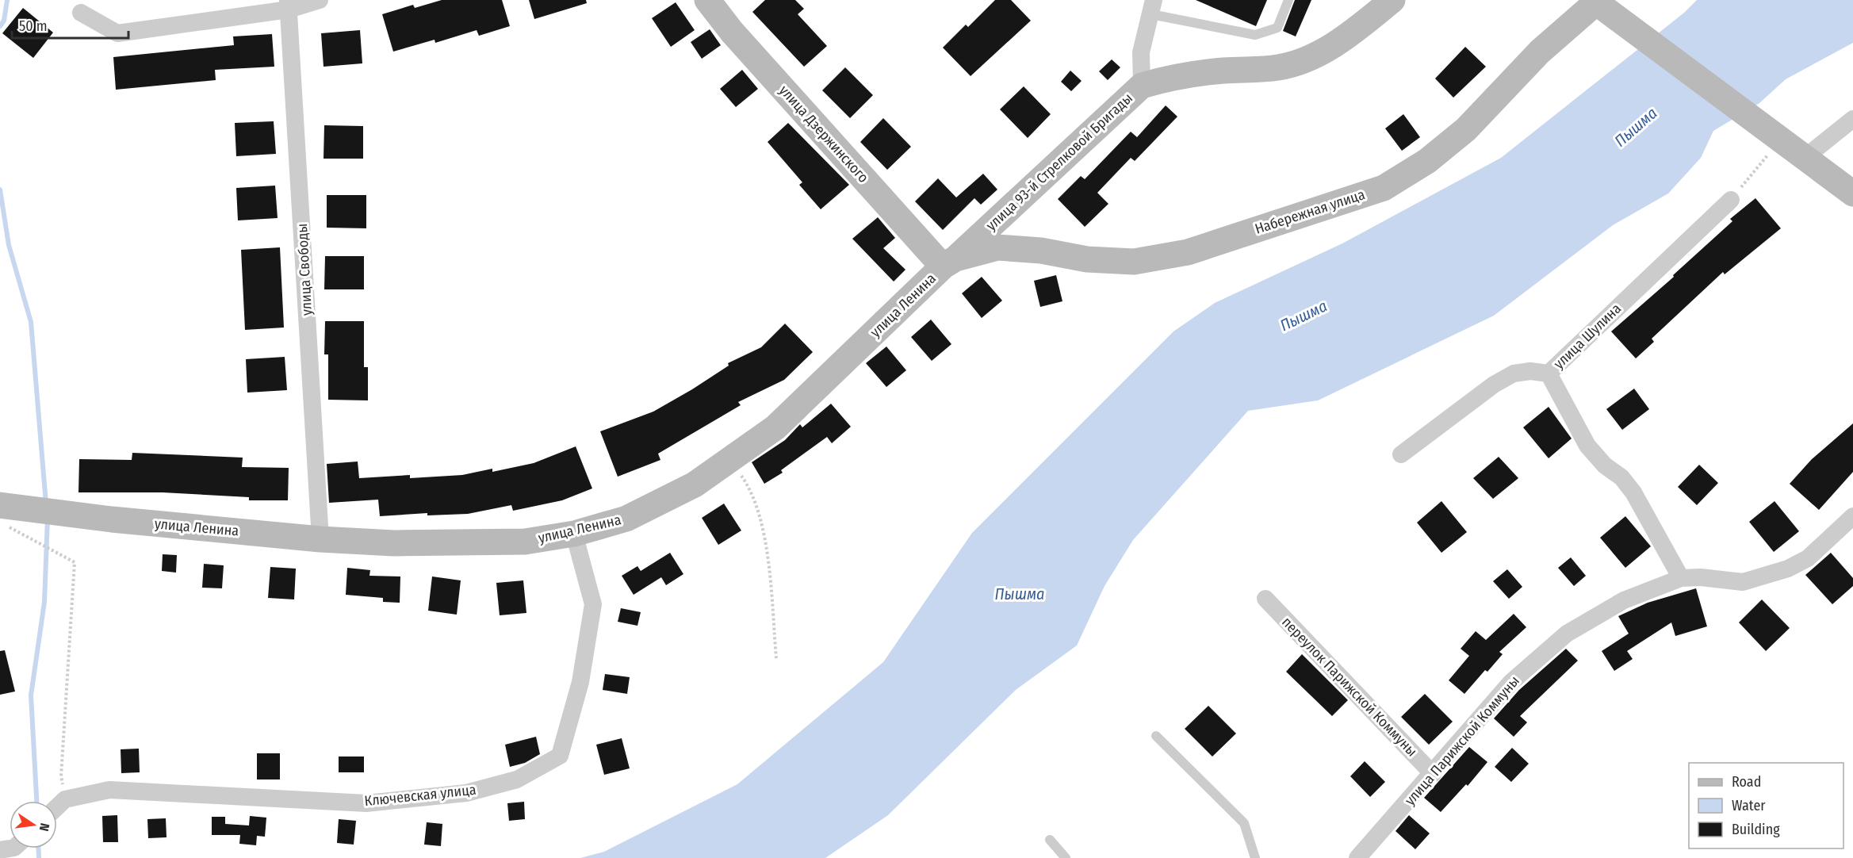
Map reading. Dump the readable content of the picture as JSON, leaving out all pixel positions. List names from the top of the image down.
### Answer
{
  "streets": {
    "main road": [
      "улица Дзержинского",
      "улица 93-й Стрелковой Бригады",
      "Набережная улица",
      "улица Ленина"
    ],
    "street": [
      "улица Свободы",
      "улица Шулина",
      "переулок Парижской Коммуны",
      "улица Парижской Коммуны",
      "Ключевская улица"
    ]
  },
  "crossings": [
    ["улица Дзержинского", "улица 93-й Стрелковой Бригады"],
    ["улица Дзержинского", "Набережная улица"],
    ["улица Дзержинского", "улица Ленина"],
    ["улица 93-й Стрелковой Бригады", "Набережная улица"],
    ["улица 93-й Стрелковой Бригады", "улица Ленина"],
    ["Набережная улица", "улица Ленина"],
    ["улица Свободы", "улица Ленина"],
    ["улица Ленина", "Ключевская улица"],
    ["переулок Парижской Коммуны", "улица Парижской Коммуны"]
  ],
  "water": ["Пышма"],
  "legend": ["Road", "Water", "Building"],
  "scale_bar": "50 m",
  "north": "right"
}
